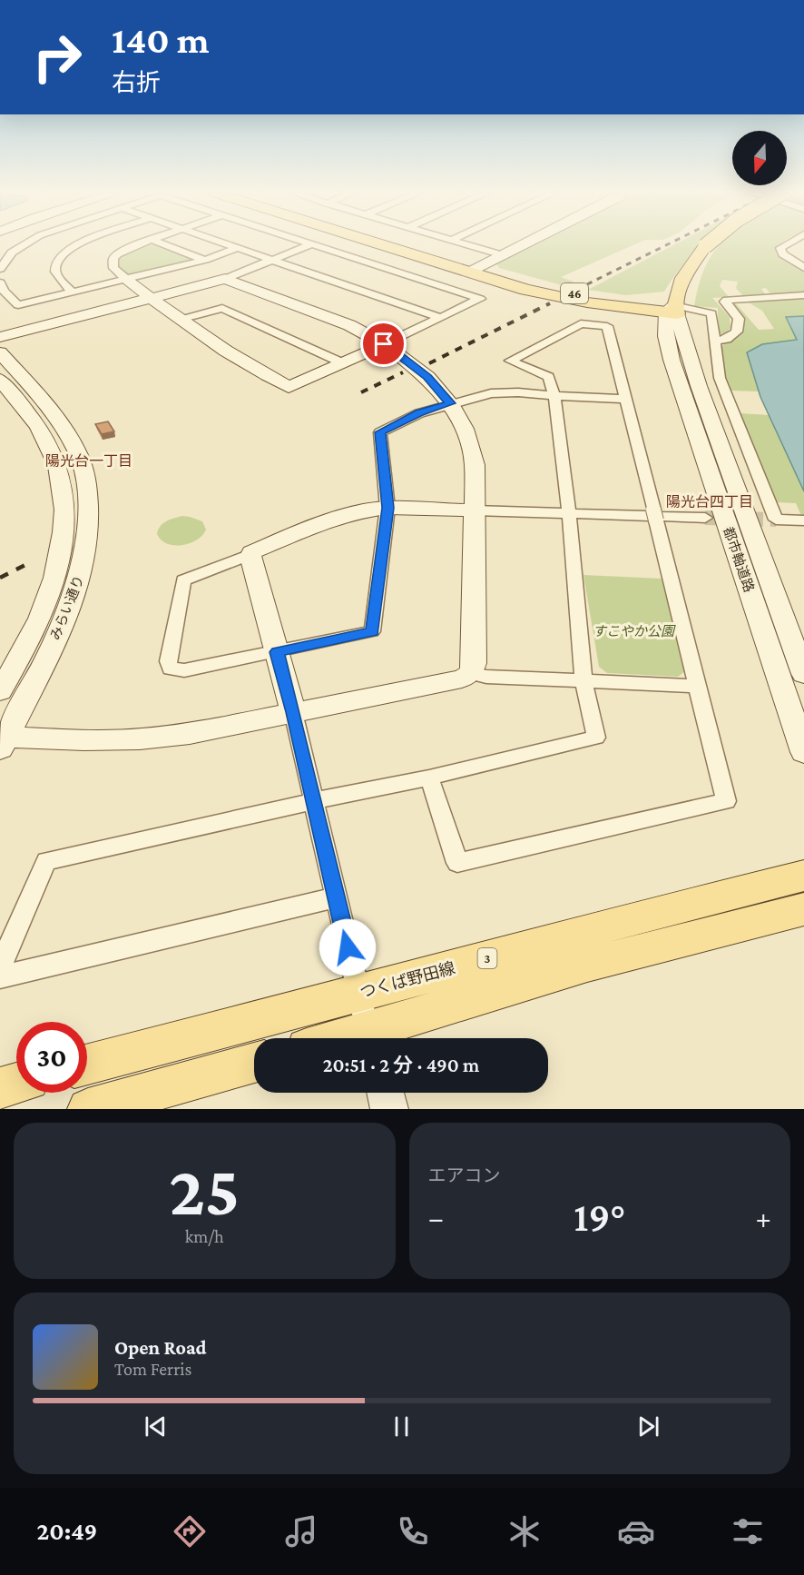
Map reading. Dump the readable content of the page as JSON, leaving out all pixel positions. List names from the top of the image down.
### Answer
{
  "streets": {
    "main road": [
      "46",
      "都市軸道路",
      "3",
      "つくば野田線"
    ],
    "street": ["みらい通り"]
  },
  "crossings": [
    ["46", "都市軸道路"]
  ],
  "districts": ["陽光台一丁目", "陽光台四丁目"],
  "parks": ["すこやか公園"],
  "north": "bottom",
  "page": {
    "turn": ["140 m", "右折"],
    "limit": "30",
    "trip": "20:51 · 2 分 · 490 m",
    "tile": [
      ["25", "km/h"],
      "エアコン"
    ],
    "heat": ["−", "19°", "+"],
    "song": ["Open Road", "Tom Ferris"],
    "tabs": "20:49"
  }
}
